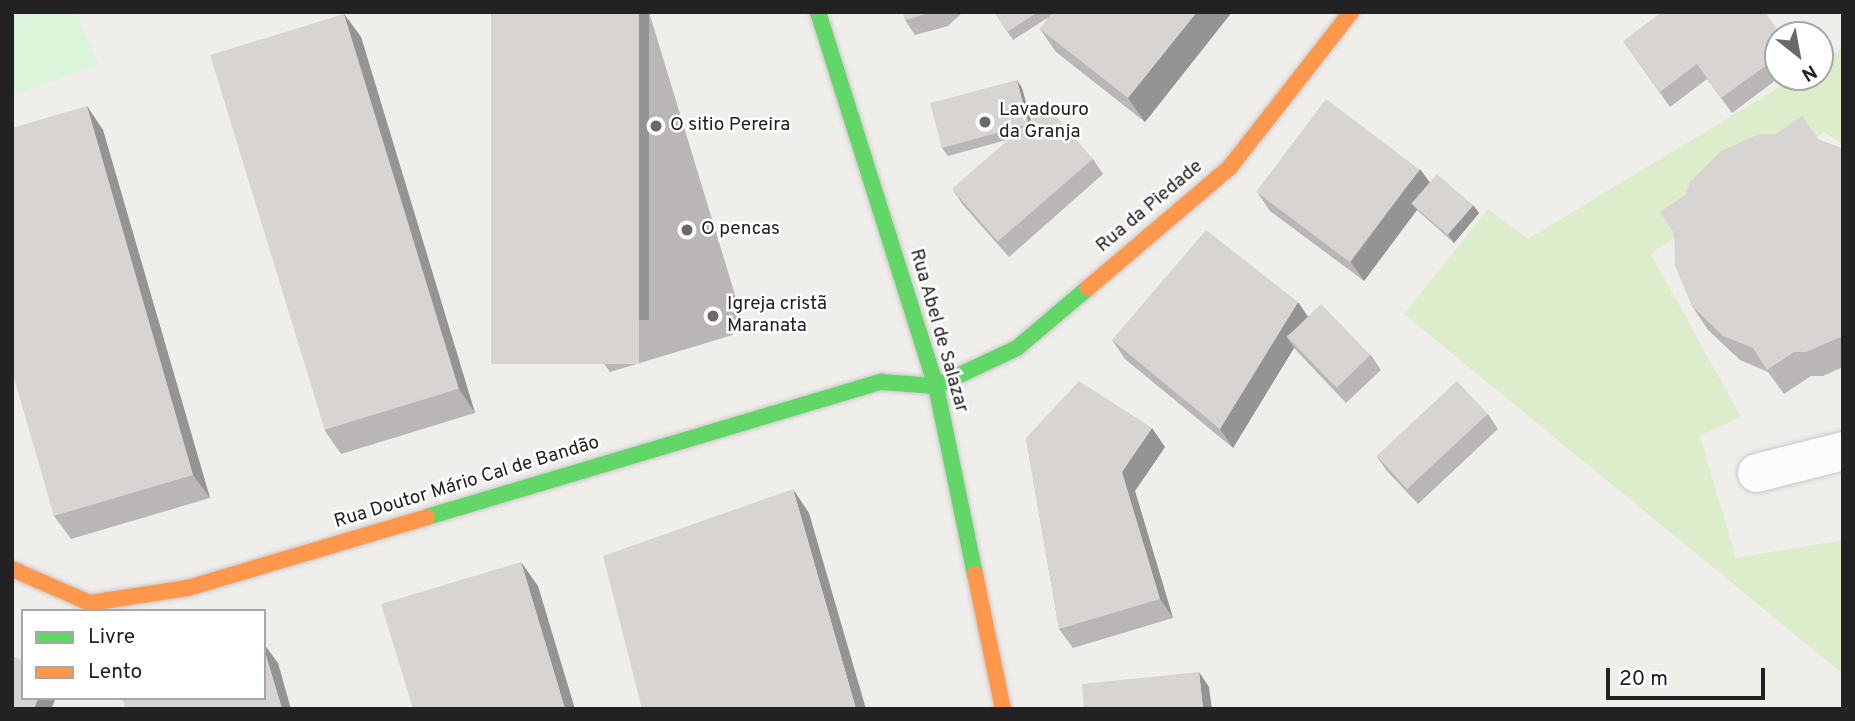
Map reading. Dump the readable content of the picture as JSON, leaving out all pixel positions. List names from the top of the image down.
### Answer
{
  "streets": {
    "street": ["Rua da Piedade", "Rua Abel de Salazar", "Rua Doutor Mário Cal de Bandão"]
  },
  "crossings": [
    ["Rua da Piedade", "Rua Abel de Salazar"],
    ["Rua da Piedade", "Rua Doutor Mário Cal de Bandão"],
    ["Rua Abel de Salazar", "Rua Doutor Mário Cal de Bandão"]
  ],
  "places": [
    "Lavadouro da Granja",
    "O sitio Pereira",
    "O pencas",
    "Igreja cristã Maranata"
  ],
  "legend": ["Livre", "Lento"],
  "scale_bar": "20 m",
  "north": "bottom right"
}
